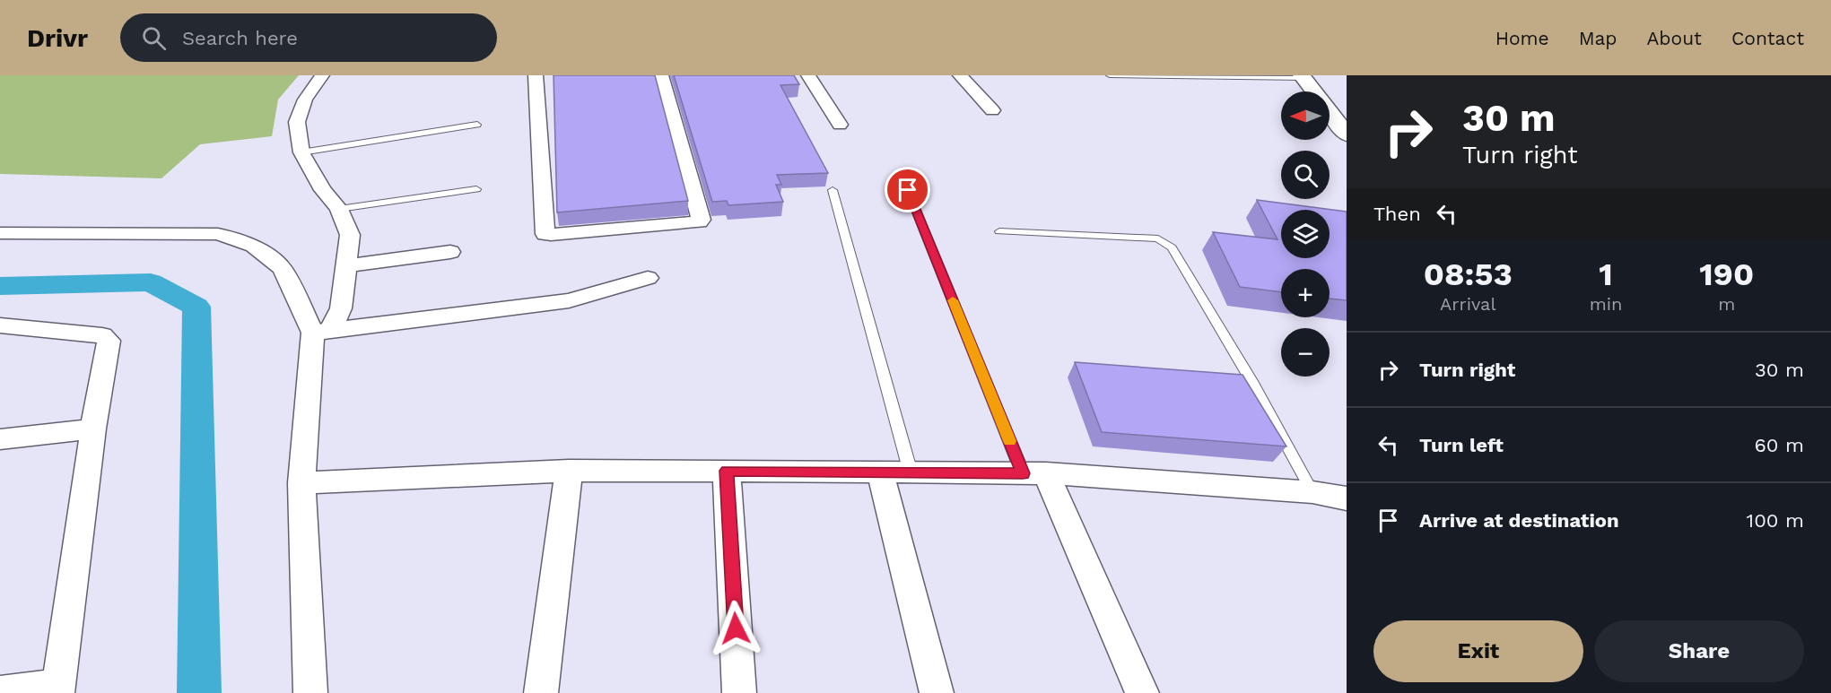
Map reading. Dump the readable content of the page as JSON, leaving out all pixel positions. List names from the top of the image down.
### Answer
{
  "north": "left",
  "page": {
    "header": "Drivr",
    "search": "Search here",
    "nav": [
      "Home",
      "Map",
      "About",
      "Contact"
    ],
    "turn": ["30 m", "Turn right"],
    "map_buttons": ["+", "−"],
    "then": "Then",
    "eta": [
      "08:53",
      "Arrival",
      "1",
      "min",
      "190",
      "m"
    ],
    "list": [
      {
        "name": "Turn right",
        "value": "30 m"
      },
      {
        "name": "Turn left",
        "value": "60 m"
      },
      {
        "name": "Arrive at destination",
        "value": "100 m"
      }
    ],
    "buttons": ["Exit", "Share"]
  }
}
